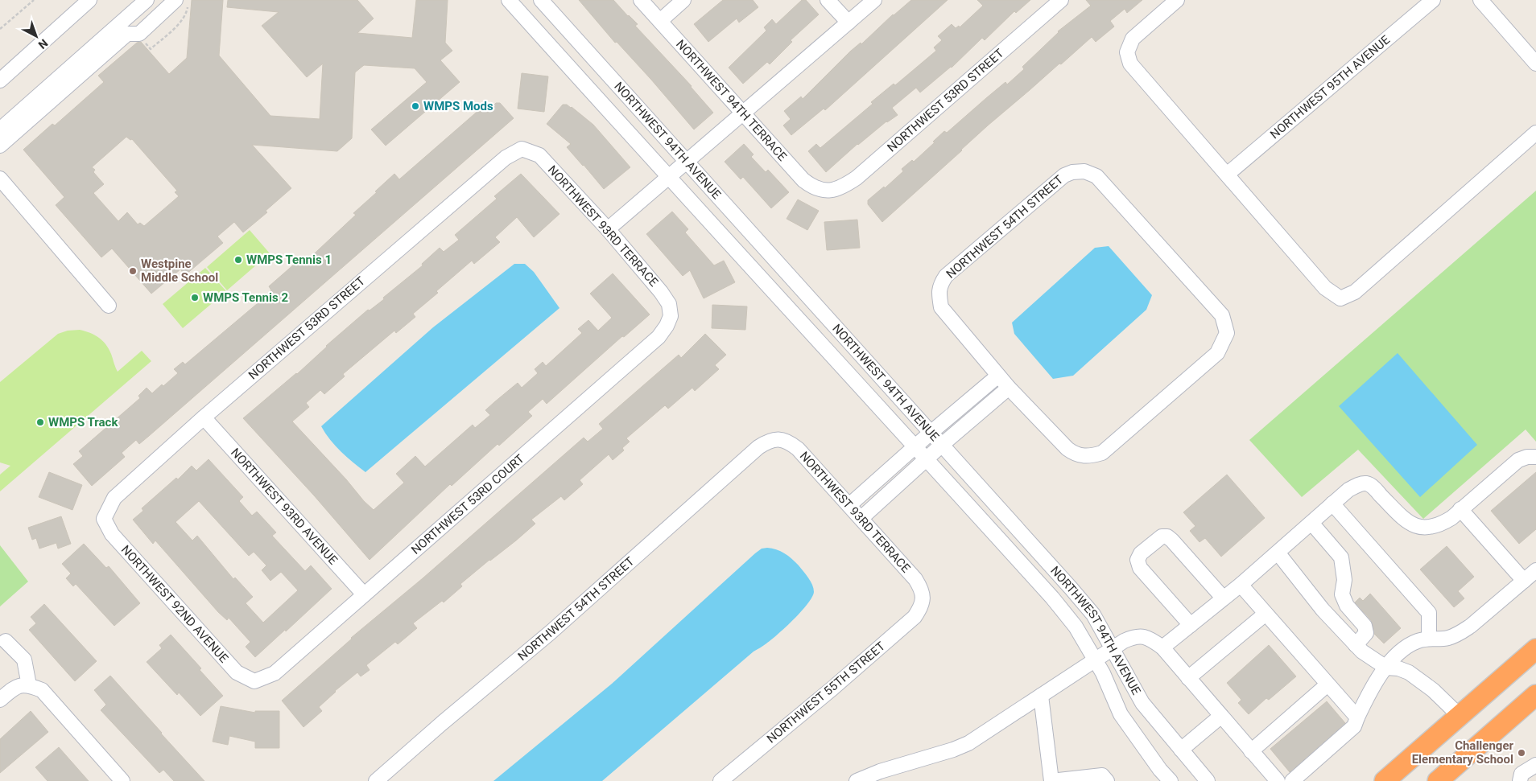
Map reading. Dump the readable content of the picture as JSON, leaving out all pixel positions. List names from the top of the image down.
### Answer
{
  "streets": {
    "street": [
      "NORTHWEST 95TH AVENUE",
      "NORTHWEST 94TH TERRACE",
      "NORTHWEST 53RD STREET",
      "NORTHWEST 94TH AVENUE",
      "NORTHWEST 93RD TERRACE",
      "NORTHWEST 54TH STREET",
      "NORTHWEST 53RD COURT",
      "NORTHWEST 93RD AVENUE",
      "NORTHWEST 92ND AVENUE",
      "NORTHWEST 55TH STREET"
    ]
  },
  "crossings": [
    ["NORTHWEST 94TH TERRACE", "NORTHWEST 53RD STREET"],
    ["NORTHWEST 53RD STREET", "NORTHWEST 93RD TERRACE"],
    ["NORTHWEST 53RD STREET", "NORTHWEST 93RD AVENUE"],
    ["NORTHWEST 53RD STREET", "NORTHWEST 92ND AVENUE"],
    ["NORTHWEST 93RD TERRACE", "NORTHWEST 54TH STREET"],
    ["NORTHWEST 93RD TERRACE", "NORTHWEST 53RD COURT"],
    ["NORTHWEST 93RD TERRACE", "NORTHWEST 55TH STREET"],
    ["NORTHWEST 53RD COURT", "NORTHWEST 93RD AVENUE"],
    ["NORTHWEST 53RD COURT", "NORTHWEST 92ND AVENUE"]
  ],
  "places": [
    "WMPS Mods",
    "WMPS Tennis 1",
    "Westpine Middle School",
    "WMPS Tennis 2",
    "WMPS Track",
    "Challenger Elementary School"
  ],
  "north": "bottom right"
}
